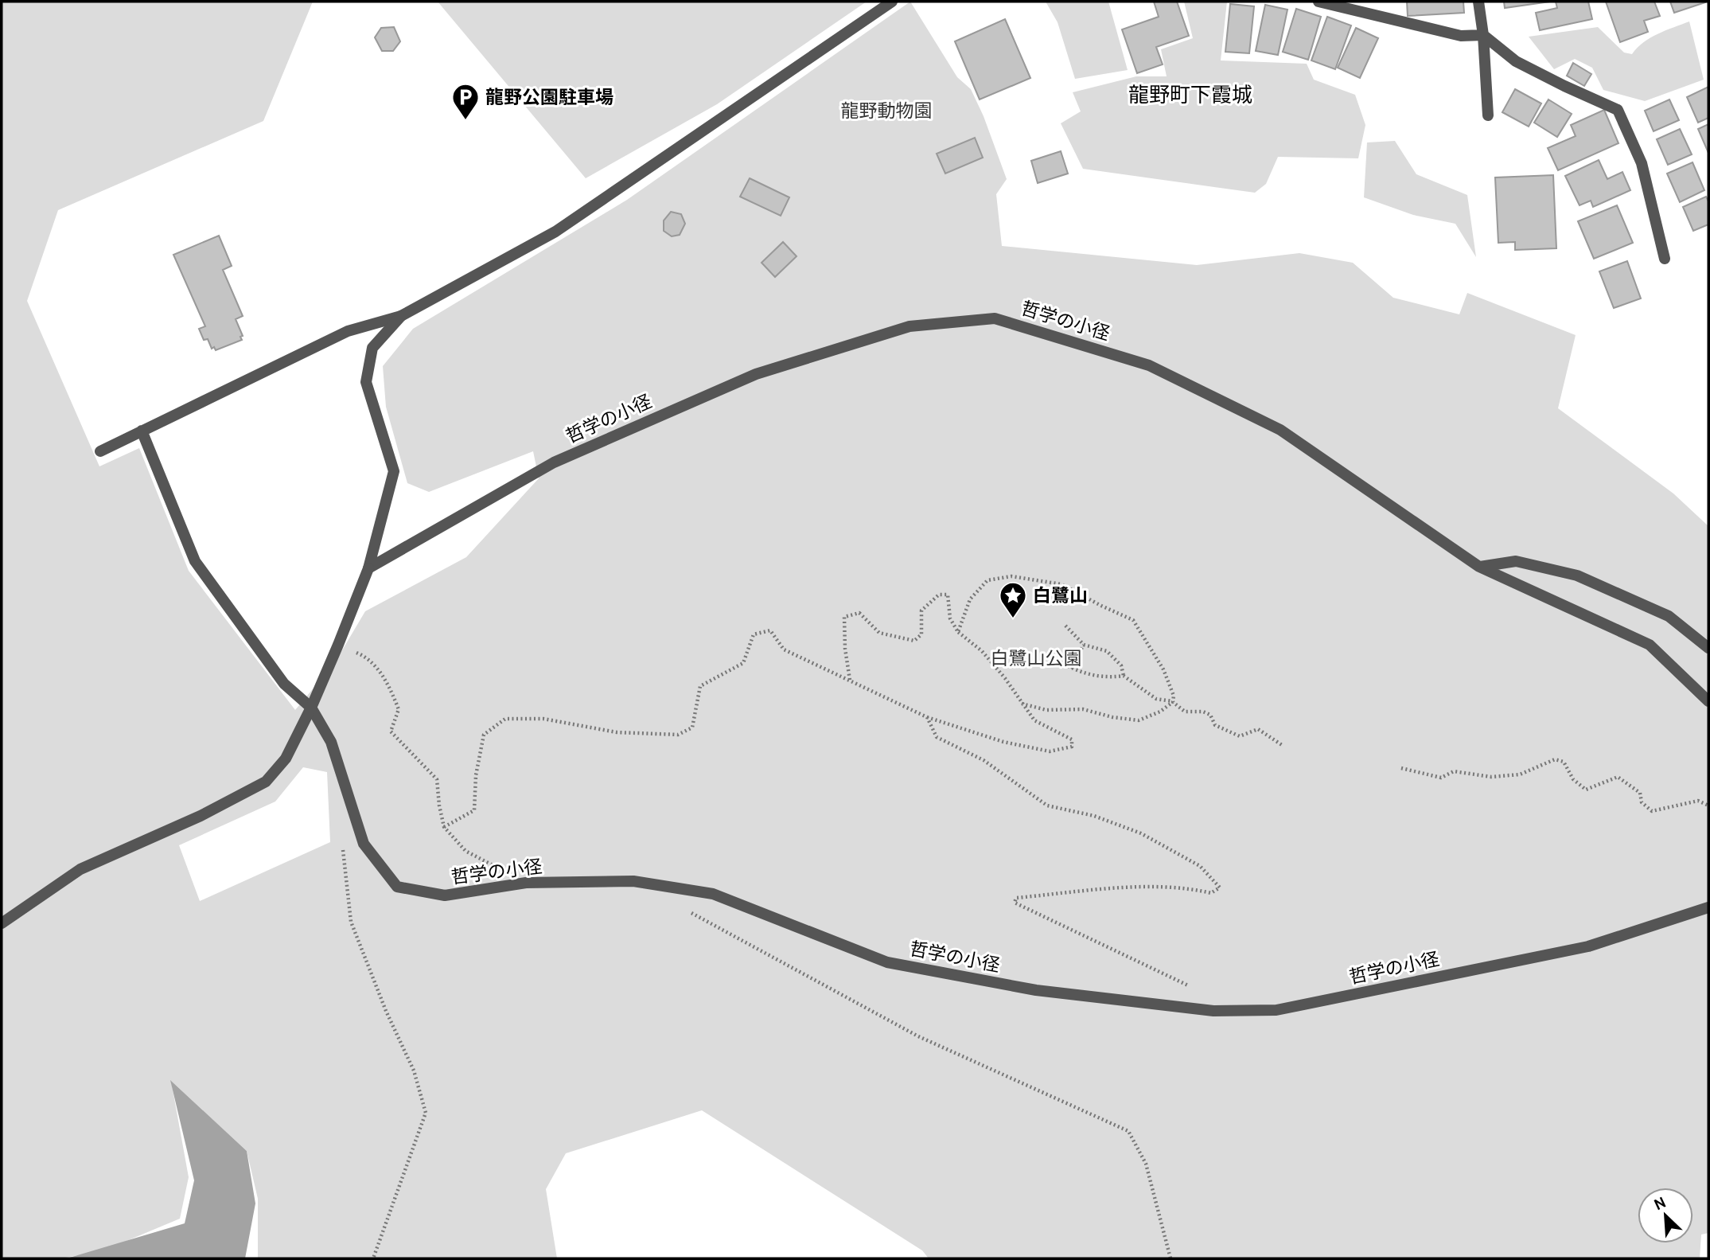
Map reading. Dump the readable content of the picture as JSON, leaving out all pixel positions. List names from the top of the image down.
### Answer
{
  "streets": {
    "street": ["哲学の小径"]
  },
  "districts": ["龍野町下霞城"],
  "parks": ["龍野動物園", "白鷺山公園"],
  "places": {
    "parking": ["龍野公園駐車場"],
    "place": ["白鷺山"]
  },
  "north": "top left"
}
